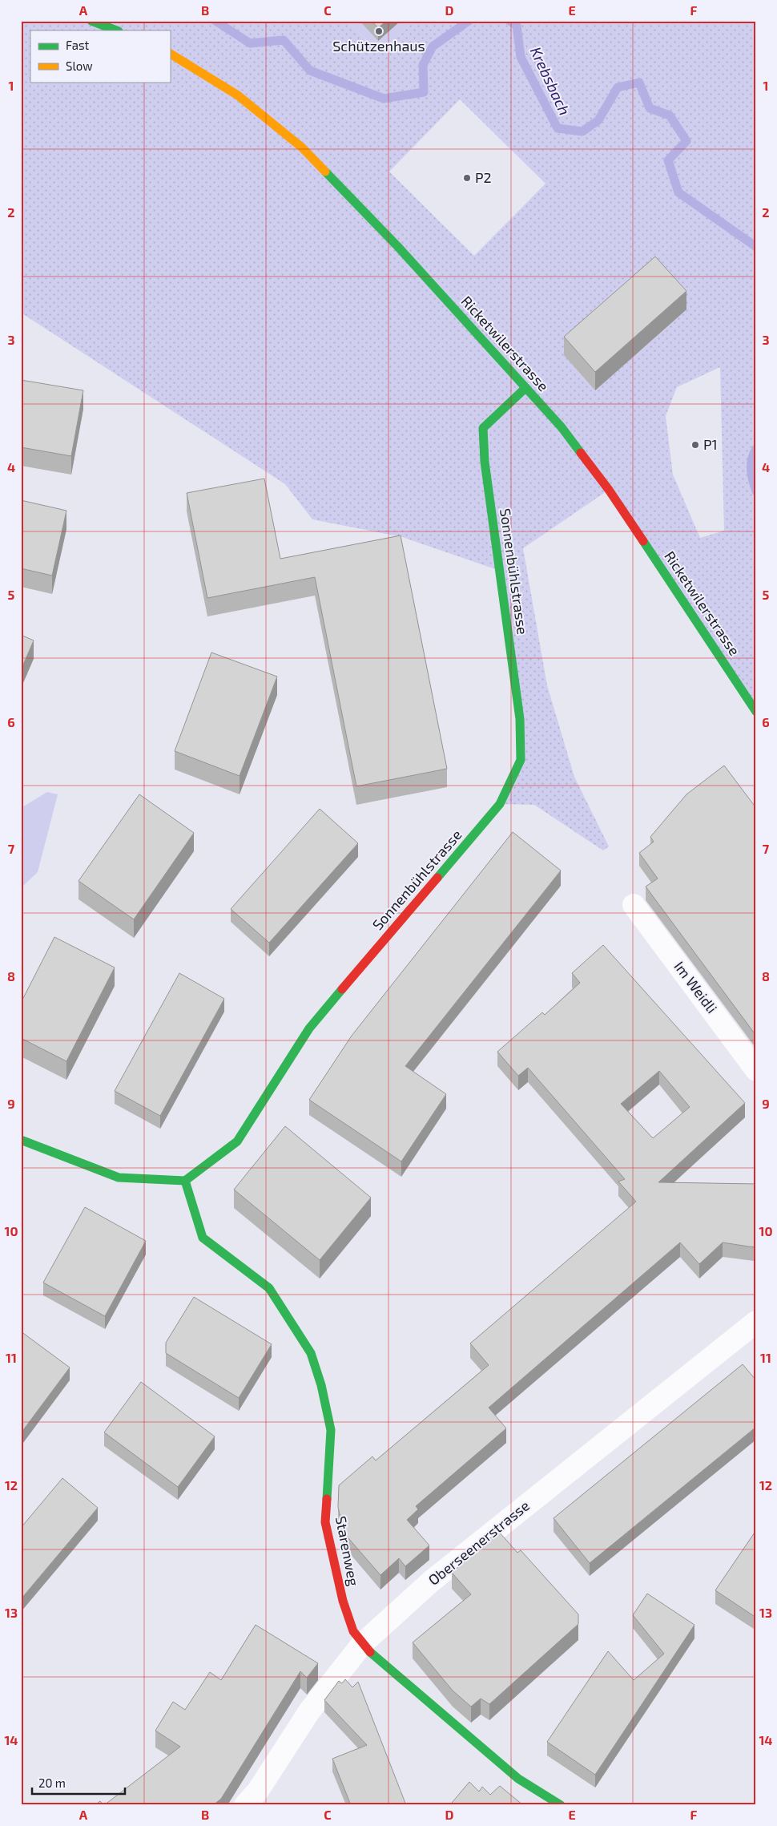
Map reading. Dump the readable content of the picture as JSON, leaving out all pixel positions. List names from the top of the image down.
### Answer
{
  "streets": {
    "street": [
      "Ricketwilerstrasse",
      "Sonnenbühlstrasse",
      "Im Weidli",
      "Oberseenerstrasse",
      "Starenweg"
    ]
  },
  "crossings": [
    ["Ricketwilerstrasse", "Sonnenbühlstrasse"],
    ["Sonnenbühlstrasse", "Starenweg"],
    ["Oberseenerstrasse", "Starenweg"]
  ],
  "water": ["Krebsbach"],
  "places": ["Schützenhaus", "P2", "P1"],
  "legend": ["Fast", "Slow"],
  "scale_bar": "20 m",
  "grid": {
    "columns": [
      "A",
      "B",
      "C",
      "D",
      "E",
      "F"
    ],
    "rows": [
      "1",
      "2",
      "3",
      "4",
      "5",
      "6",
      "7",
      "8",
      "9",
      "10",
      "11",
      "12",
      "13",
      "14"
    ]
  }
}
